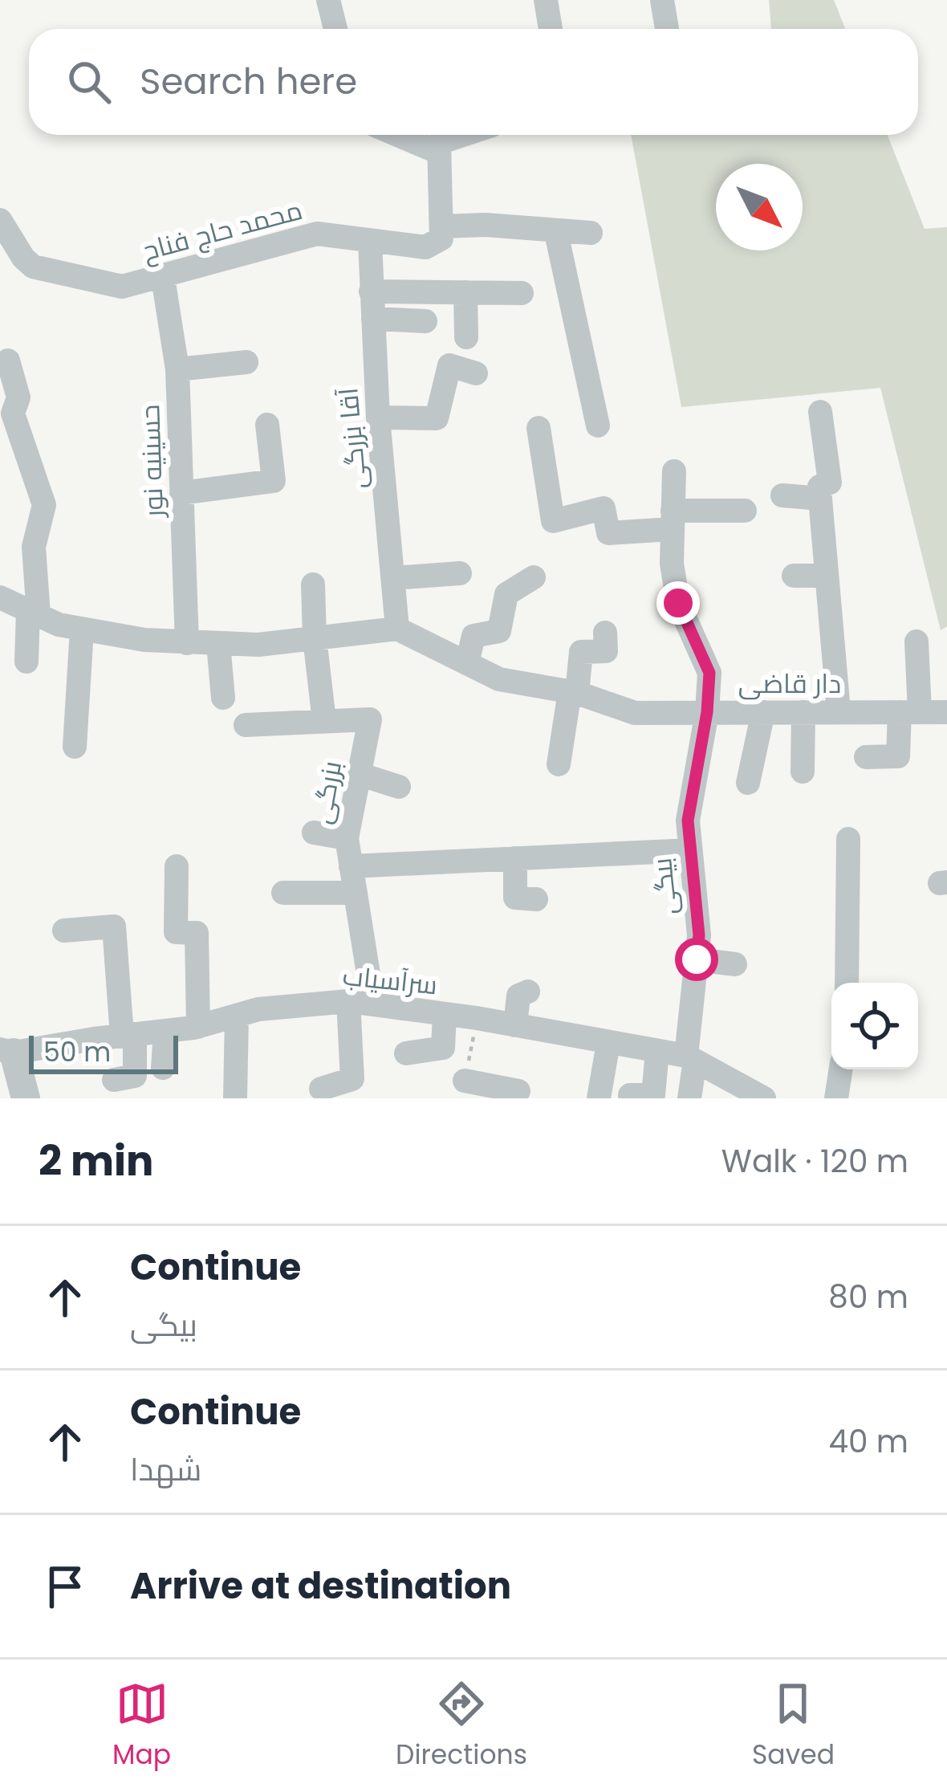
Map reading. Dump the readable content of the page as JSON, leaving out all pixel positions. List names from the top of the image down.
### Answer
{
  "streets": {
    "street": [
      "محمد حاج فناح",
      "آقا بزرگی",
      "حسینیه نور",
      "دار قاضی",
      "بزرگی",
      "بیگی",
      "سرآسیاب"
    ]
  },
  "crossings": [
    ["محمد حاج فناح", "آقا بزرگی"],
    ["محمد حاج فناح", "حسینیه نور"],
    ["آقا بزرگی", "دار قاضی"],
    ["دار قاضی", "بیگی"],
    ["بزرگی", "سرآسیاب"],
    ["بیگی", "سرآسیاب"]
  ],
  "scale_bar": "50 m",
  "north": "bottom right",
  "page": {
    "search": "Search here",
    "scale": "50 m",
    "heading": ["2 min", "Walk · 120 m"],
    "list": [
      ["Continue", "بیگی", "80 m"],
      ["Continue", "شهدا", "40 m"],
      "Arrive at destination"
    ],
    "nav": ["Map", "Directions", "Saved"]
  }
}
